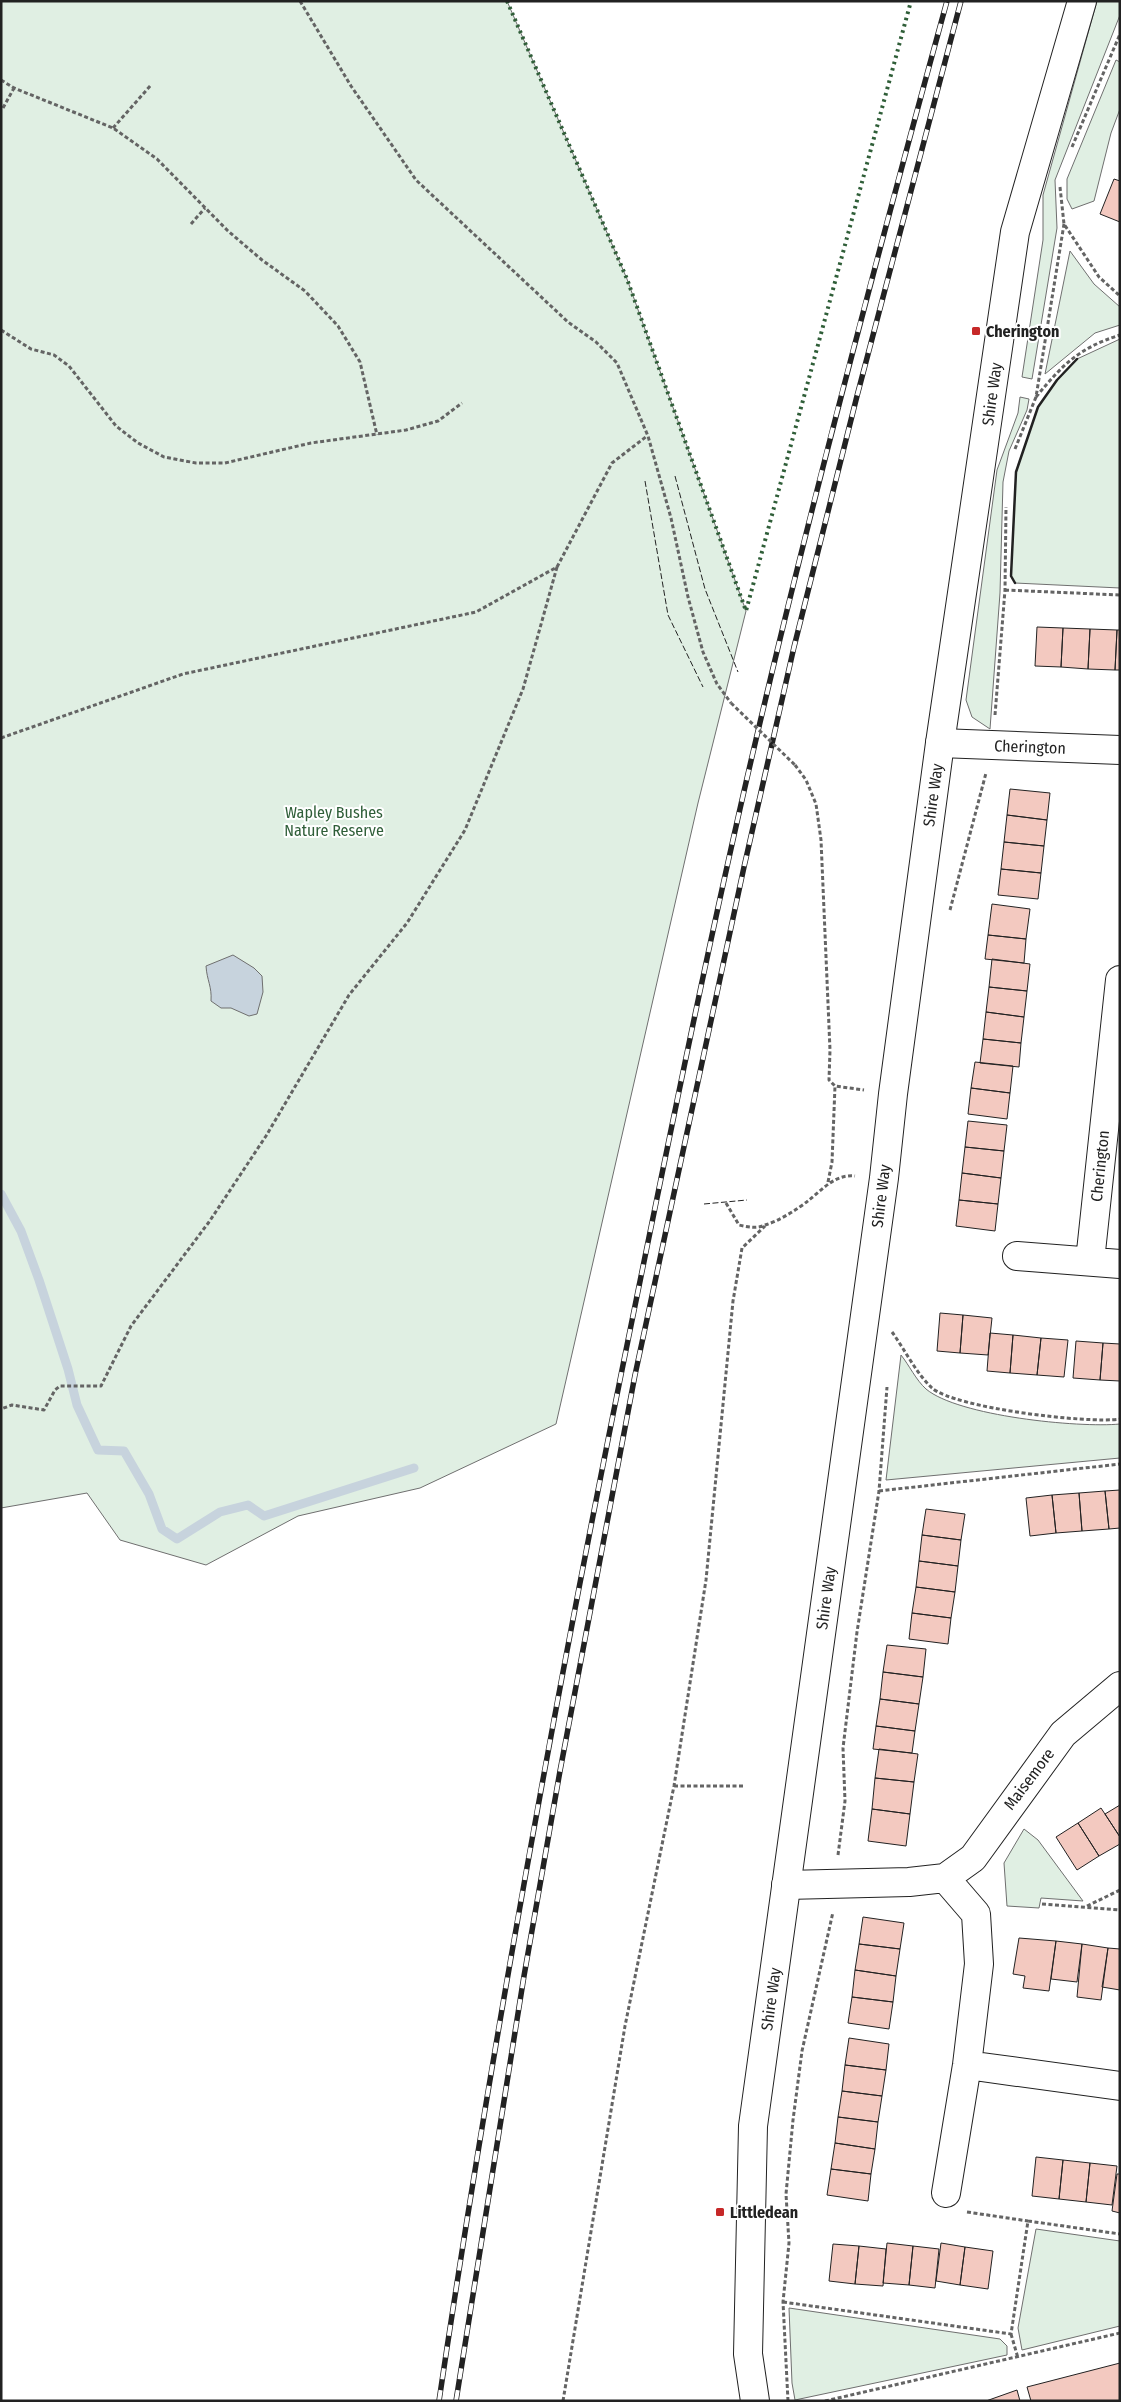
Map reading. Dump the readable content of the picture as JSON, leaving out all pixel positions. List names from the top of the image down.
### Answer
{
  "streets": {
    "street": ["Shire Way", "Cherington", "Maisemore"]
  },
  "crossings": [
    ["Shire Way", "Cherington"],
    ["Shire Way", "Maisemore"]
  ],
  "parks": ["Wapley Bushes Nature Reserve"],
  "places": {
    "transit": ["Cherington", "Littledean"]
  }
}
